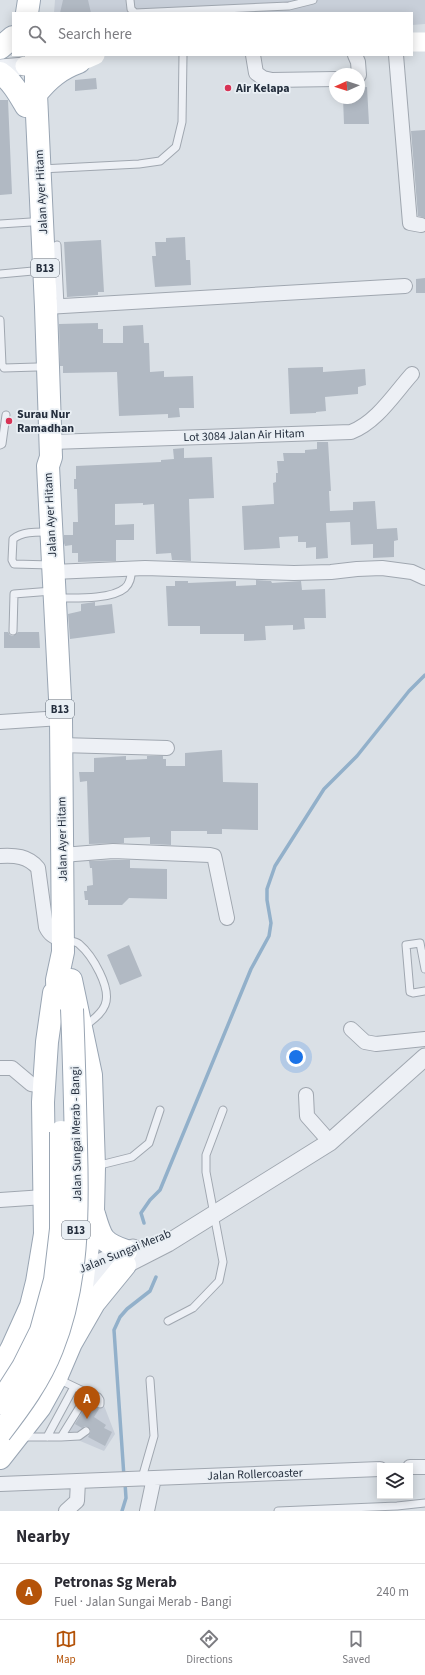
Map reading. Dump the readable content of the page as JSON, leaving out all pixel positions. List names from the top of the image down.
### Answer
{
  "streets": {
    "main road": ["Jalan Ayer Hitam", "B13", "Jalan Sungai Merab - Bangi"],
    "street": ["Lot 3084 Jalan Air Hitam", "Jalan Sungai Merab", "Jalan Rollercoaster"]
  },
  "crossings": [
    ["Jalan Ayer Hitam", "Lot 3084 Jalan Air Hitam"],
    ["Jalan Ayer Hitam", "Jalan Sungai Merab - Bangi"]
  ],
  "places": ["Air Kelapa", "Surau Nur Ramadhan"],
  "north": "left",
  "page": {
    "search": "Search here",
    "pins": "A",
    "heading": "Nearby",
    "list": [
      {
        "mark": "A",
        "name": "Petronas Sg Merab",
        "note": "Fuel · Jalan Sungai Merab - Bangi",
        "value": "240 m"
      }
    ],
    "nav": ["Map", "Directions", "Saved"]
  }
}
